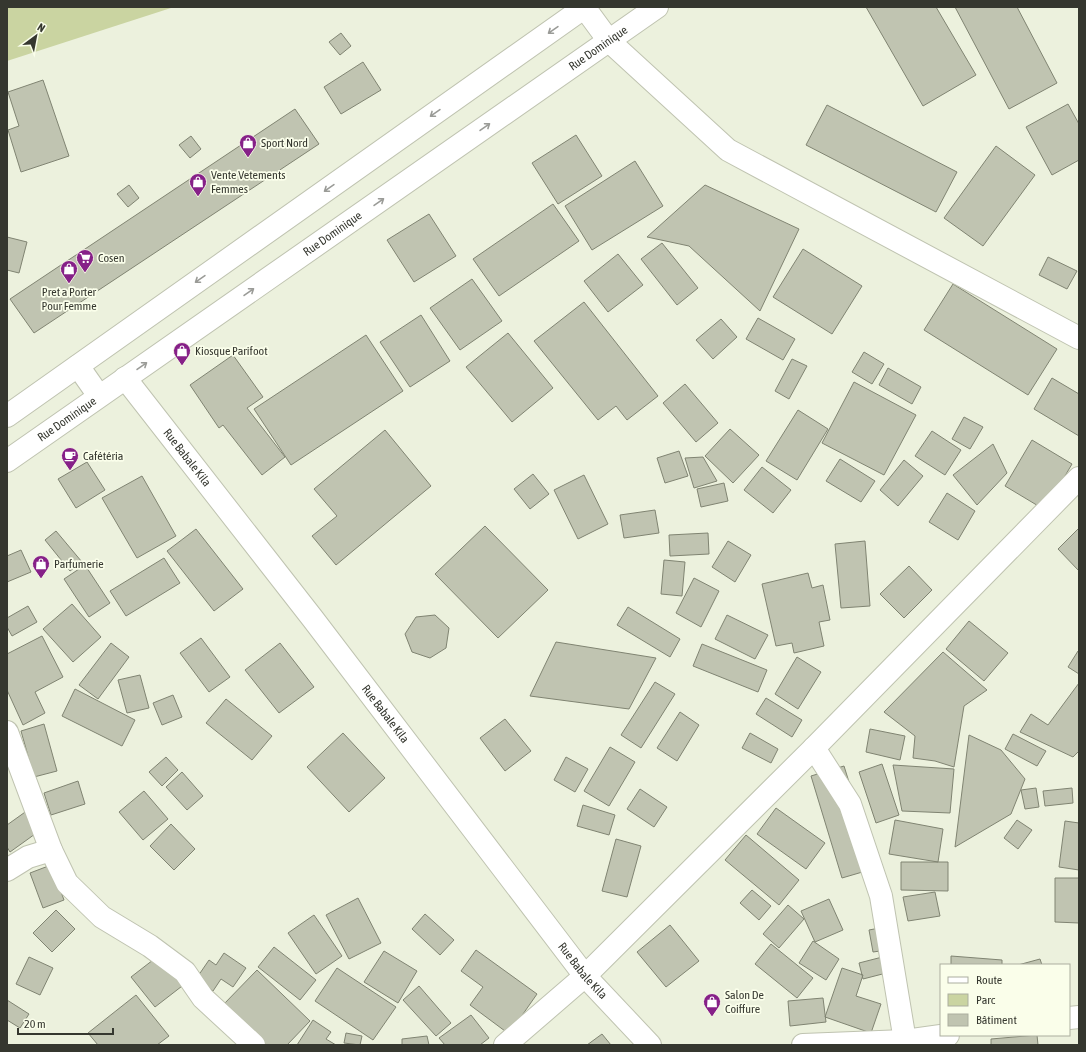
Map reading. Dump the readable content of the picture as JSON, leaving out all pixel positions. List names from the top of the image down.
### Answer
{
  "streets": {
    "street": ["Rue Dominique", "Rue Babale Kila"]
  },
  "crossings": [
    ["Rue Dominique", "Rue Babale Kila"]
  ],
  "places": {
    "shop": [
      "Sport Nord",
      "Vente Vetements Femmes",
      "Pret a Porter Pour Femme",
      "Kiosque Parifoot",
      "Parfumerie",
      "Salon De Coiffure"
    ],
    "supermarket": ["Cosen"],
    "cafe": ["Cafétéria"]
  },
  "legend": ["Route", "Parc", "Bâtiment"],
  "scale_bar": "20 m",
  "north": "top right"
}
